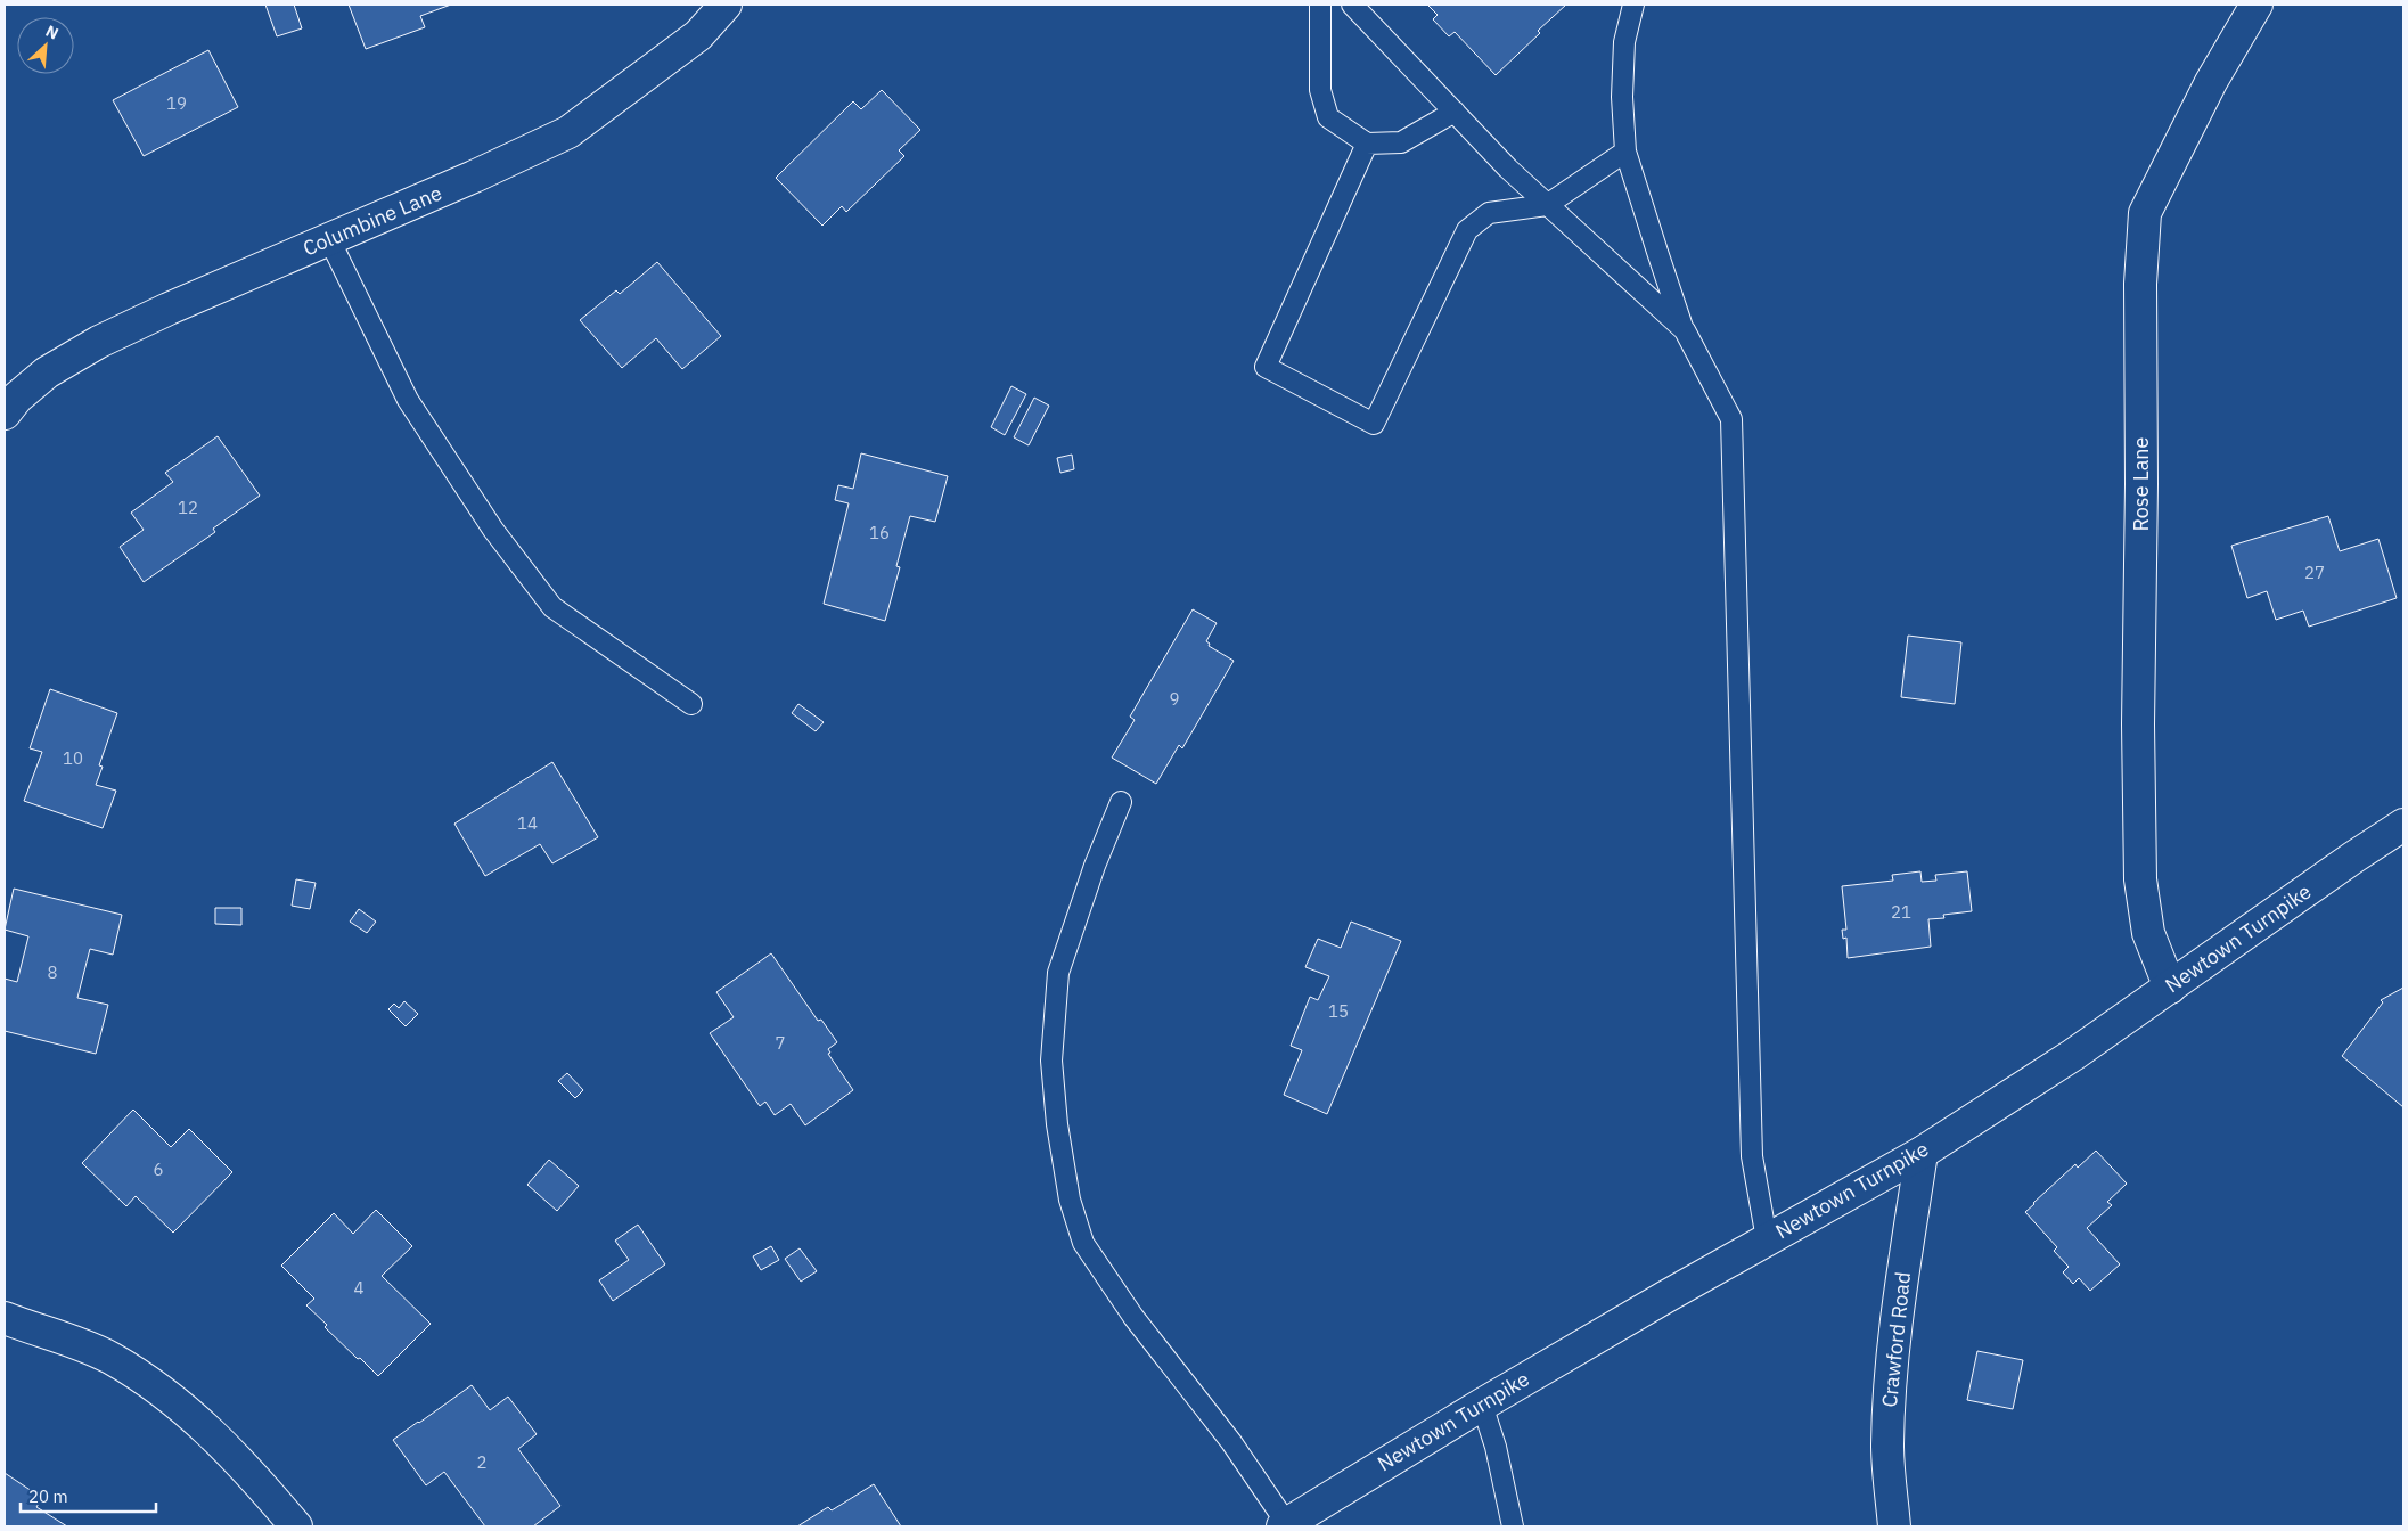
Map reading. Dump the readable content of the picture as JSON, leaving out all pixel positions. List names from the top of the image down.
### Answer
{
  "streets": {
    "street": [
      "Columbine Lane",
      "Rose Lane",
      "Newtown Turnpike",
      "Crawford Road"
    ]
  },
  "crossings": [
    ["Rose Lane", "Newtown Turnpike"],
    ["Newtown Turnpike", "Crawford Road"]
  ],
  "house_numbers": [
    "19",
    "12",
    "16",
    "27",
    "9",
    "10",
    "14",
    "21",
    "8",
    "15",
    "7",
    "6",
    "4",
    "2"
  ],
  "scale_bar": "20 m",
  "north": "top right"
}
